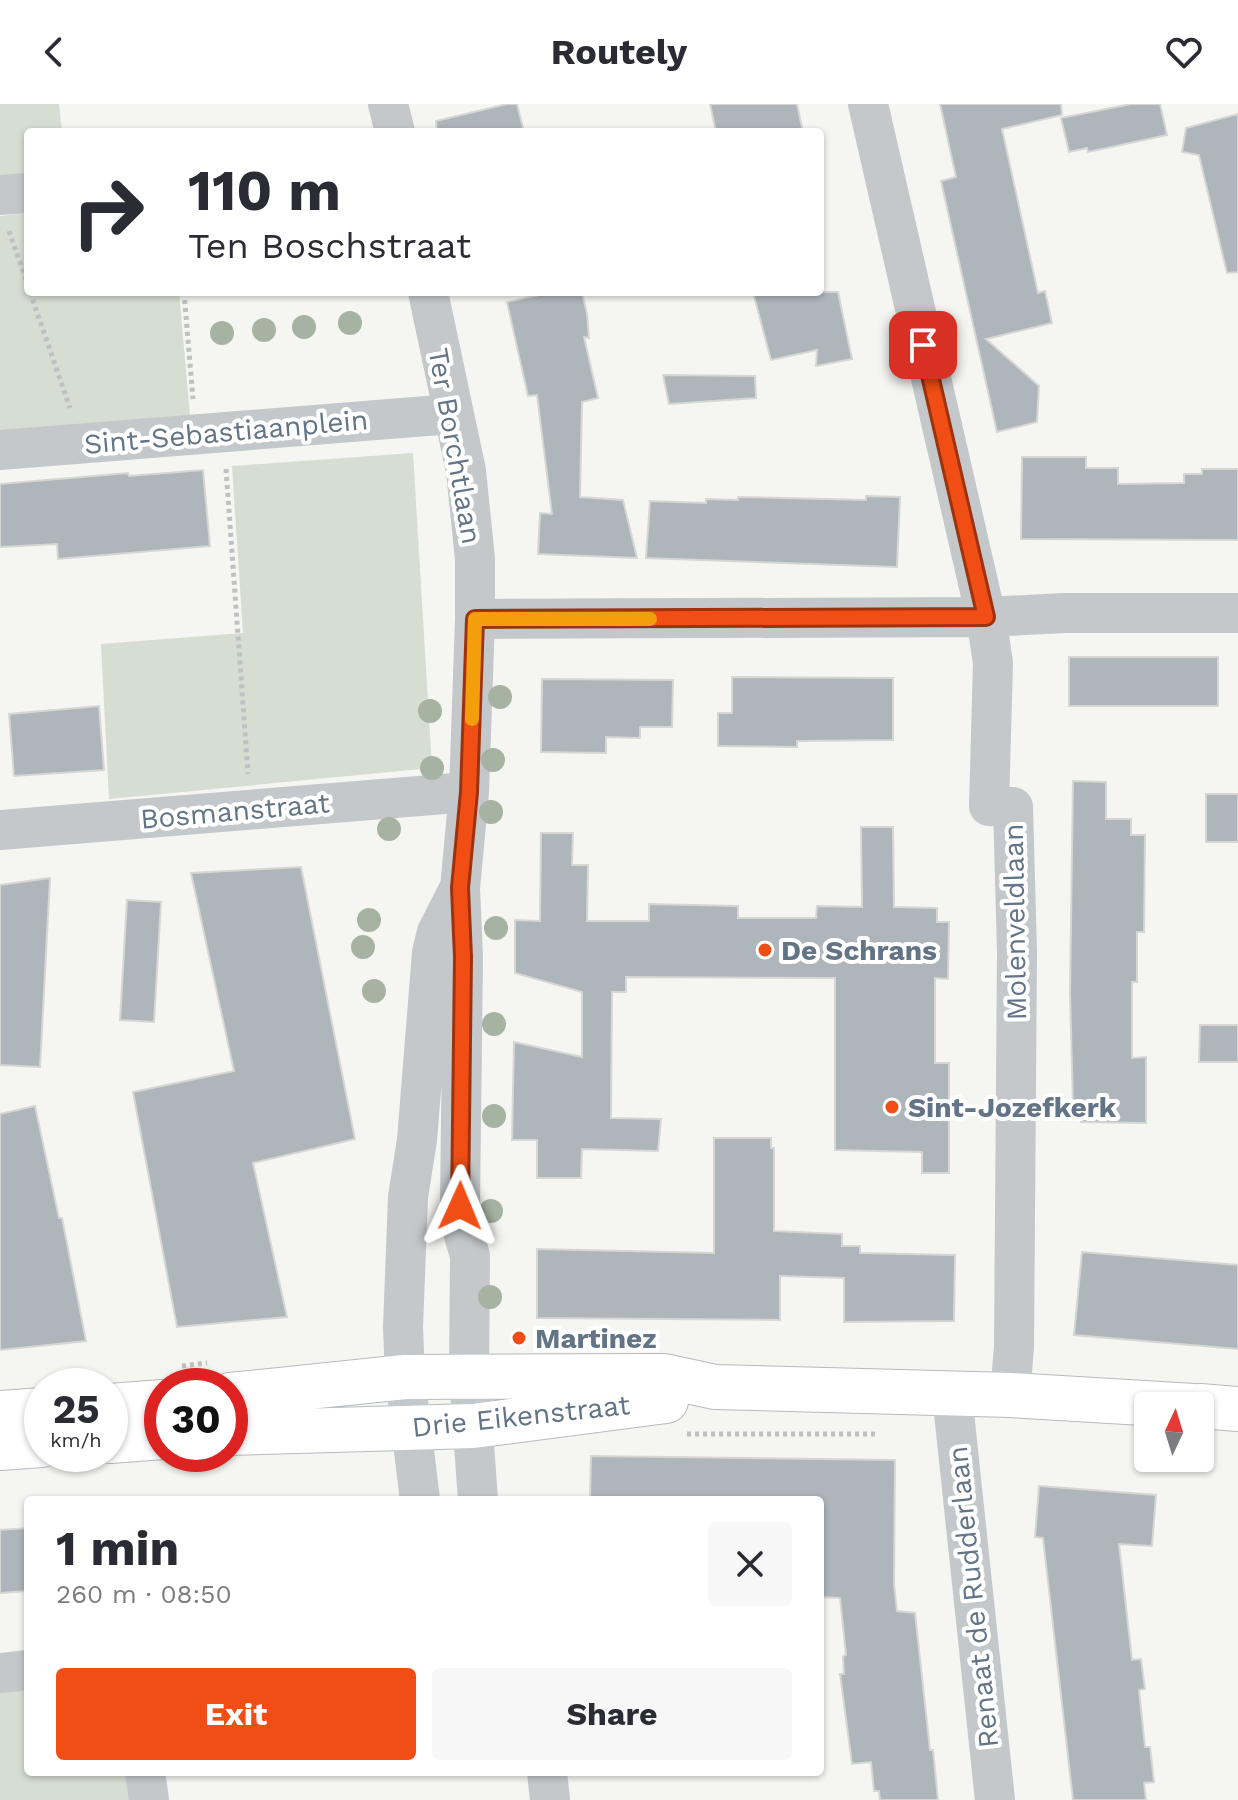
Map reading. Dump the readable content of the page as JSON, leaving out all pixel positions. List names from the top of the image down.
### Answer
{
  "streets": {
    "street": [
      "Sint-Sebastiaanplein",
      "Ter Borchtlaan",
      "Bosmanstraat",
      "Molenveldlaan",
      "Drie Eikenstraat",
      "Renaat de Rudderlaan"
    ]
  },
  "crossings": [
    ["Sint-Sebastiaanplein", "Ter Borchtlaan"],
    ["Ter Borchtlaan", "Bosmanstraat"],
    ["Ter Borchtlaan", "Drie Eikenstraat"],
    ["Molenveldlaan", "Drie Eikenstraat"],
    ["Drie Eikenstraat", "Renaat de Rudderlaan"]
  ],
  "places": ["De Schrans", "Sint-Jozefkerk", "Martinez"],
  "north": "top",
  "page": {
    "header": "Routely",
    "turn": ["110 m", "Ten Boschstraat"],
    "speed": "25 km/h",
    "limit": "30",
    "heading": ["1 min", "260 m · 08:50"],
    "buttons": ["Exit", "Share"]
  }
}
